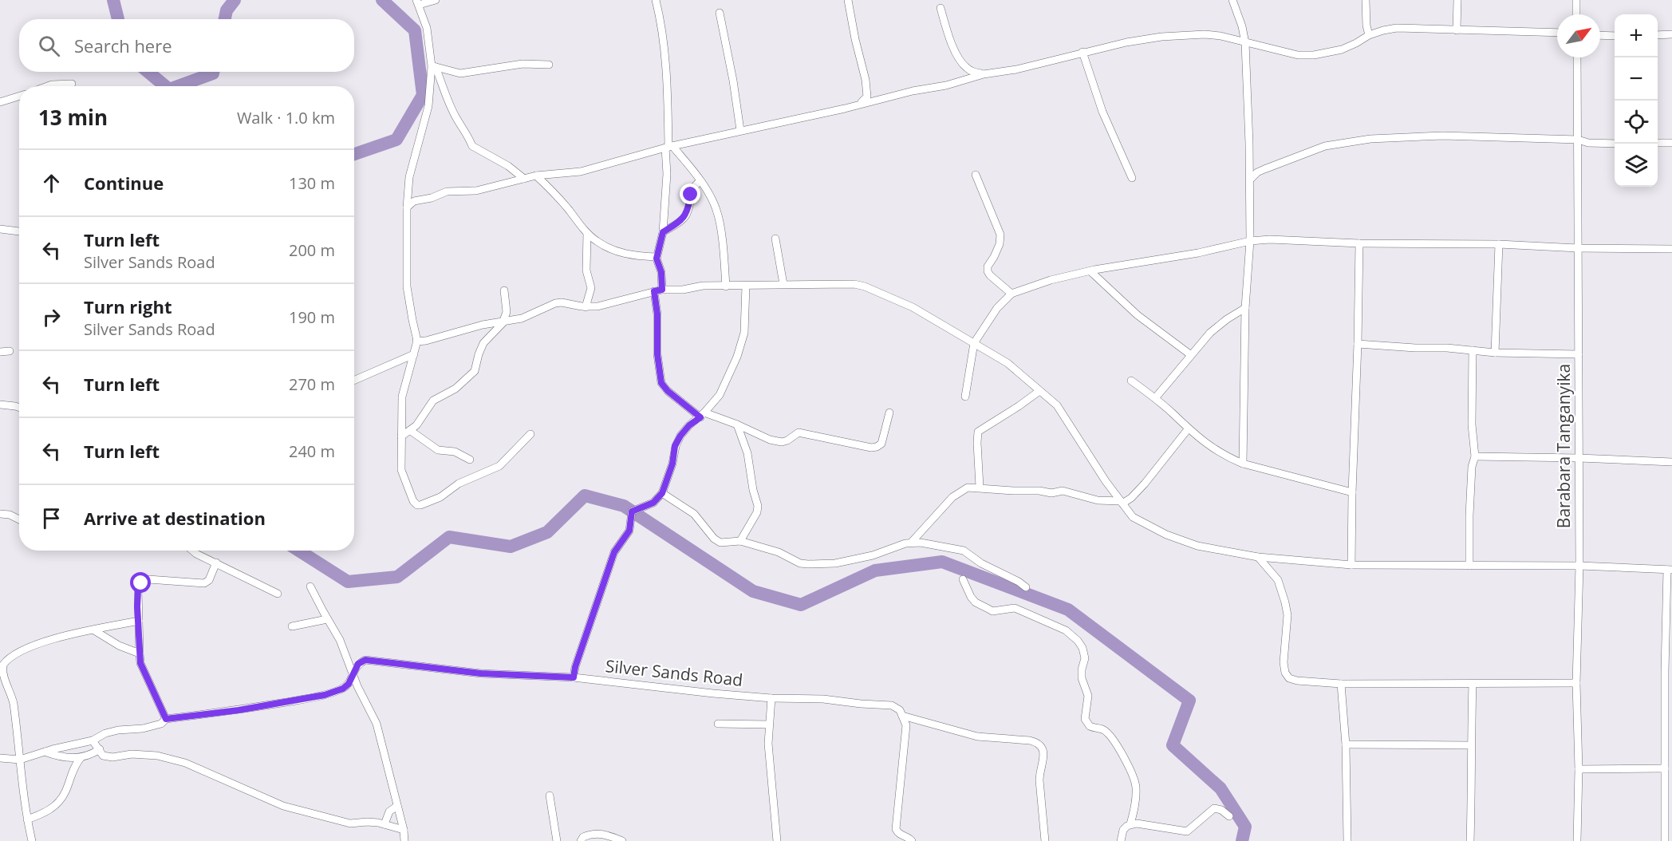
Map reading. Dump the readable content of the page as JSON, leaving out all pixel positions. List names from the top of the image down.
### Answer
{
  "streets": {
    "street": ["Barabara Tanganyika", "Silver Sands Road"]
  },
  "north": "top right",
  "page": {
    "map_buttons": ["+", "−"],
    "search": "Search here",
    "heading": ["13 min", "Walk · 1.0 km"],
    "list": [
      ["Continue", "130 m"],
      ["Turn left", "Silver Sands Road", "200 m"],
      ["Turn right", "Silver Sands Road", "190 m"],
      ["Turn left", "270 m"],
      ["Turn left", "240 m"],
      "Arrive at destination"
    ]
  }
}
